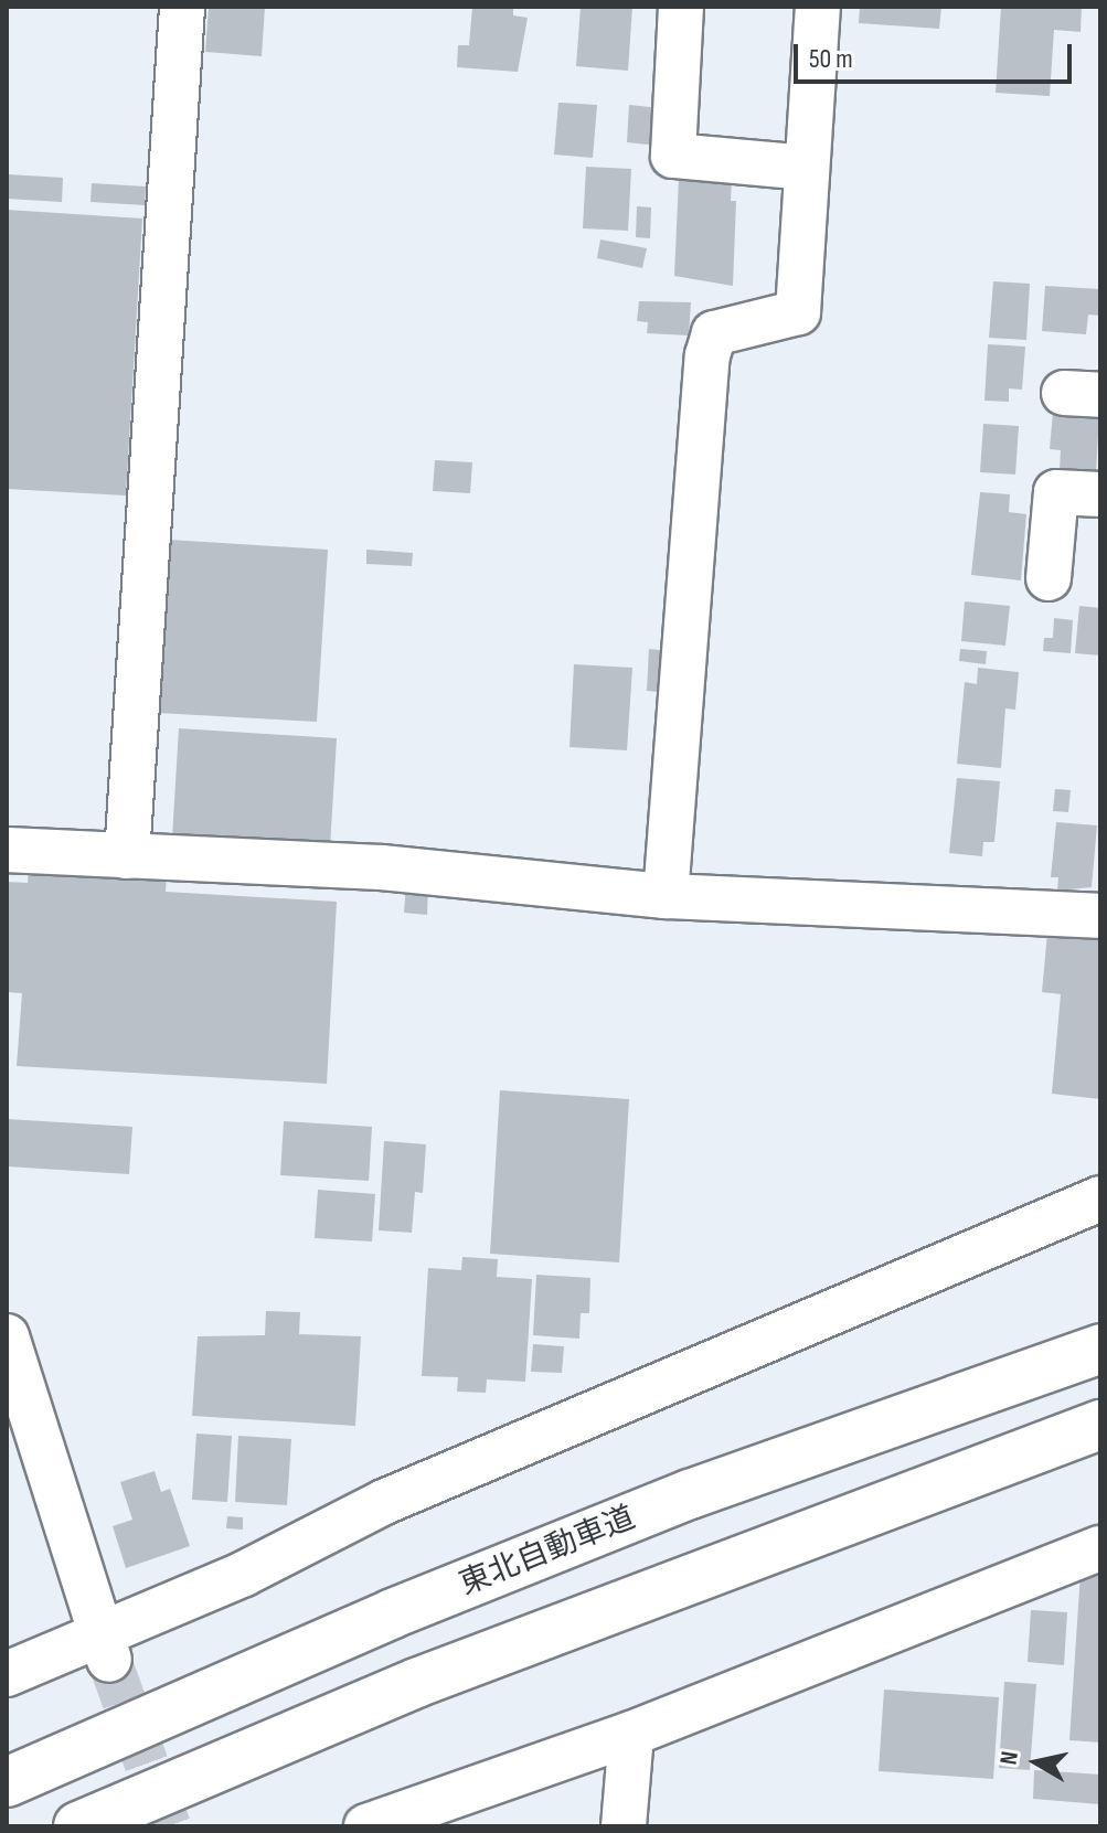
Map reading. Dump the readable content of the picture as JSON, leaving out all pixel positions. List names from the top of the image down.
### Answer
{
  "streets": {
    "highway": ["東北自動車道"]
  },
  "scale_bar": "50 m",
  "north": "left"
}
